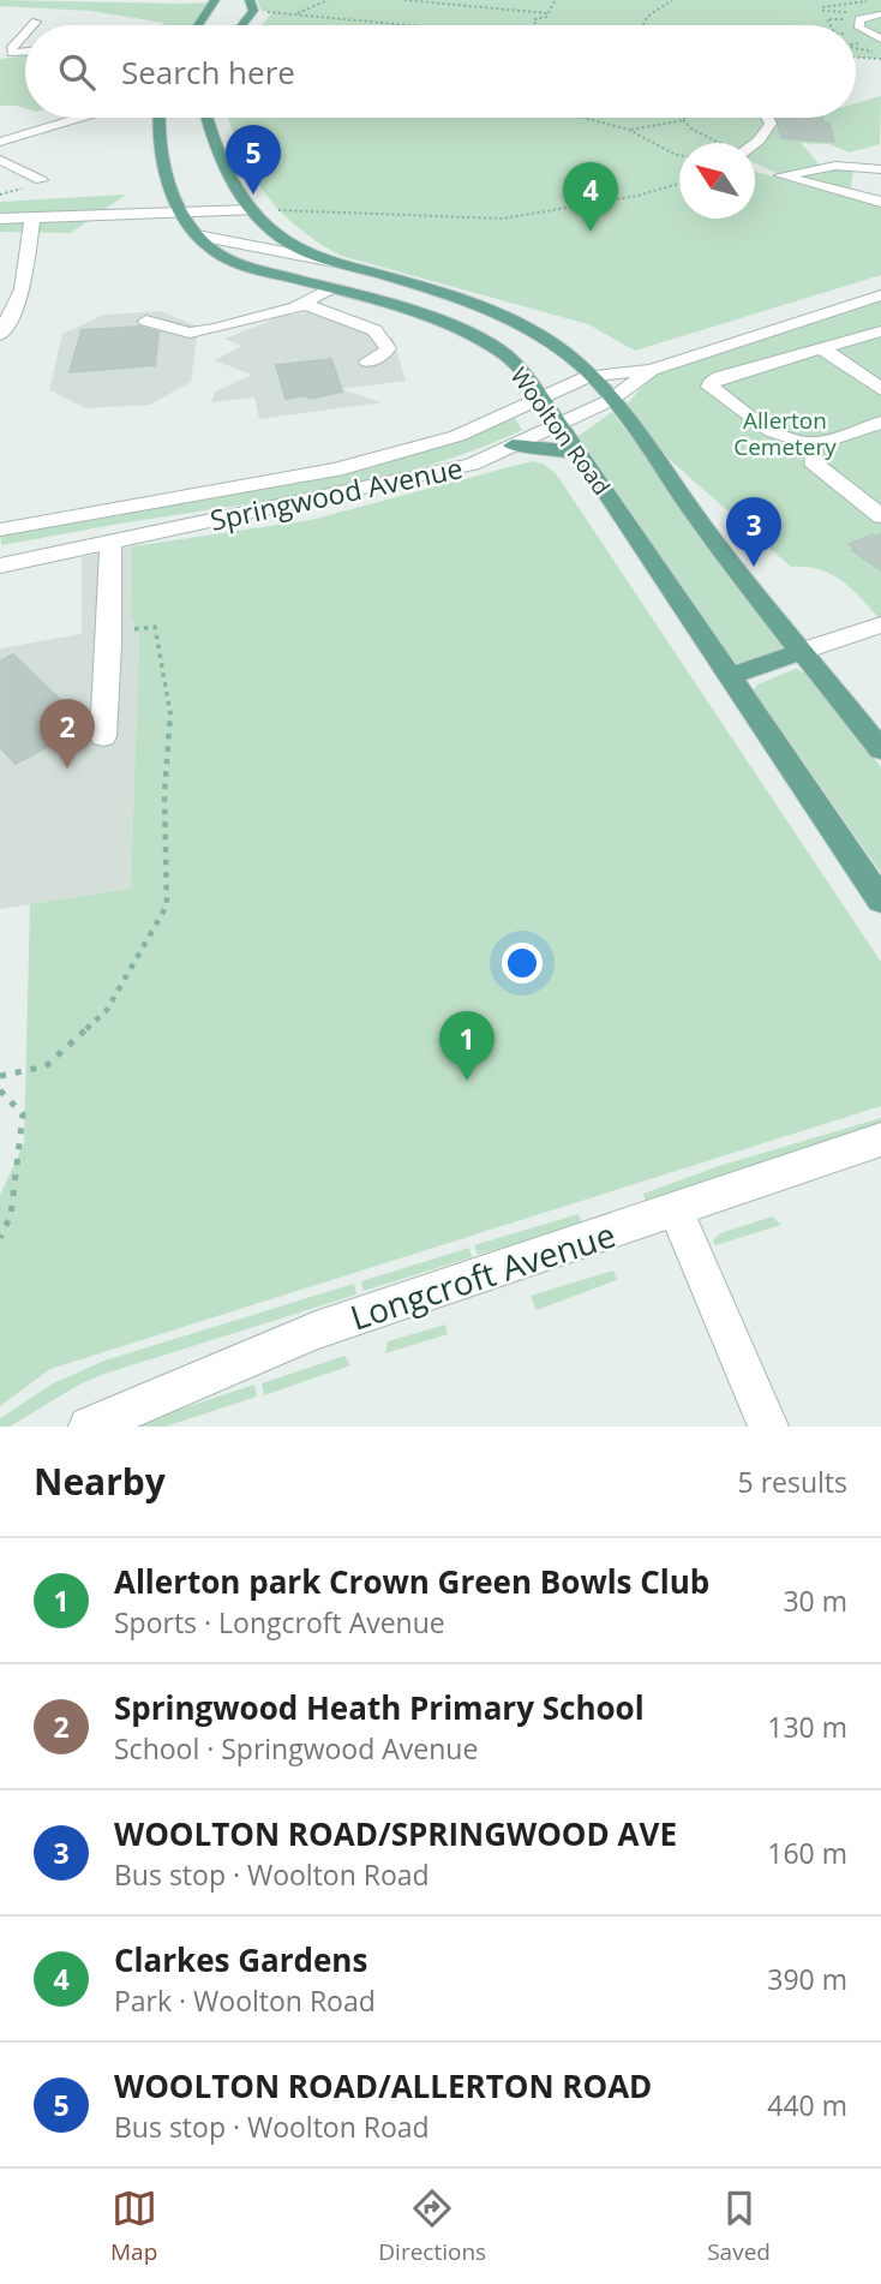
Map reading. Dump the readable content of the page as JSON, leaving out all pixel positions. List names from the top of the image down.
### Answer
{
  "streets": {
    "main road": ["Woolton Road"],
    "street": ["Springwood Avenue", "Longcroft Avenue"]
  },
  "crossings": [
    ["Woolton Road", "Springwood Avenue"]
  ],
  "parks": ["Allerton Cemetery"],
  "north": "top left",
  "page": {
    "search": "Search here",
    "pins": [
      "5",
      "4",
      "3",
      "2",
      "1"
    ],
    "heading": ["Nearby", "5 results"],
    "list": [
      {
        "mark": "1",
        "name": "Allerton park Crown Green Bowls Club",
        "note": "Sports · Longcroft Avenue",
        "value": "30 m"
      },
      {
        "mark": "2",
        "name": "Springwood Heath Primary School",
        "note": "School · Springwood Avenue",
        "value": "130 m"
      },
      {
        "mark": "3",
        "name": "WOOLTON ROAD/SPRINGWOOD AVE",
        "note": "Bus stop · Woolton Road",
        "value": "160 m"
      },
      {
        "mark": "4",
        "name": "Clarkes Gardens",
        "note": "Park · Woolton Road",
        "value": "390 m"
      },
      {
        "mark": "5",
        "name": "WOOLTON ROAD/ALLERTON ROAD",
        "note": "Bus stop · Woolton Road",
        "value": "440 m"
      }
    ],
    "nav": ["Map", "Directions", "Saved"]
  }
}
